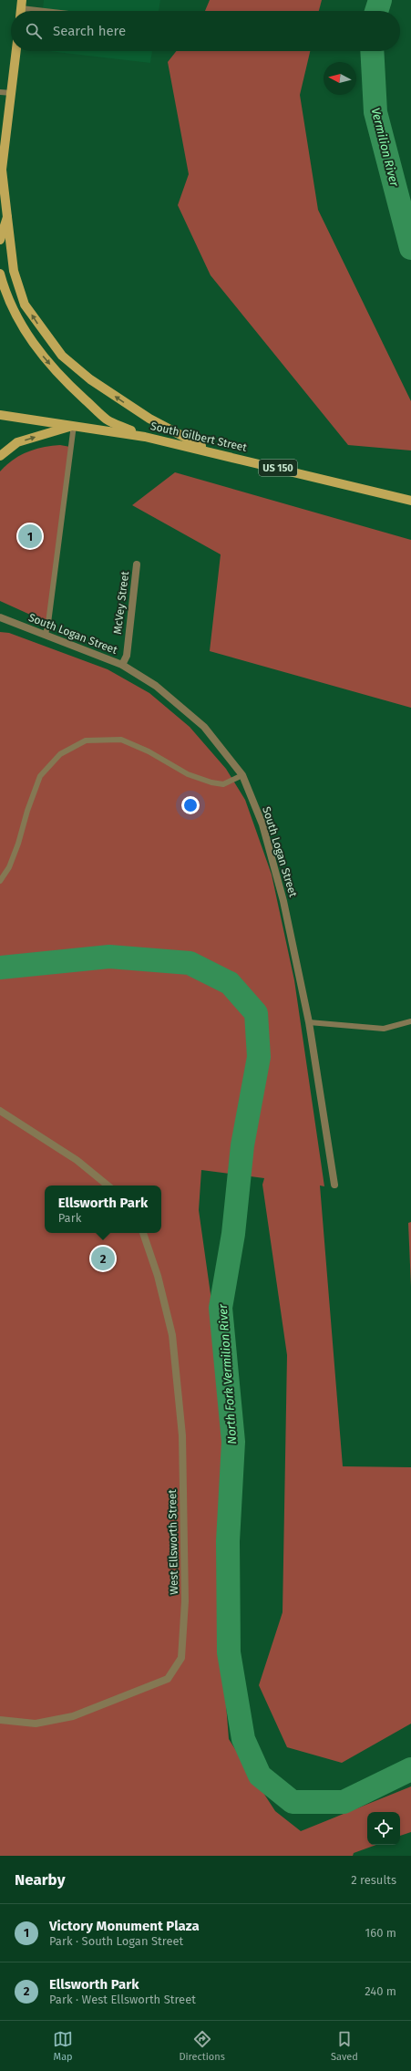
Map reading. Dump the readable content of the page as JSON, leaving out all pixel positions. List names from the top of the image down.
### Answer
{
  "streets": {
    "main road": ["South Gilbert Street", "US 150"],
    "street": ["McVey Street", "South Logan Street", "West Ellsworth Street"]
  },
  "crossings": [
    ["McVey Street", "South Logan Street"]
  ],
  "water": ["Vermilion River", "North Fork Vermilion River"],
  "north": "left",
  "page": {
    "search": "Search here",
    "pins": ["1", "2"],
    "popup": ["Ellsworth Park", "Park"],
    "heading": ["Nearby", "2 results"],
    "list": [
      {
        "mark": "1",
        "name": "Victory Monument Plaza",
        "note": "Park · South Logan Street",
        "value": "160 m"
      },
      {
        "mark": "2",
        "name": "Ellsworth Park",
        "note": "Park · West Ellsworth Street",
        "value": "240 m"
      }
    ],
    "nav": ["Map", "Directions", "Saved"]
  }
}
